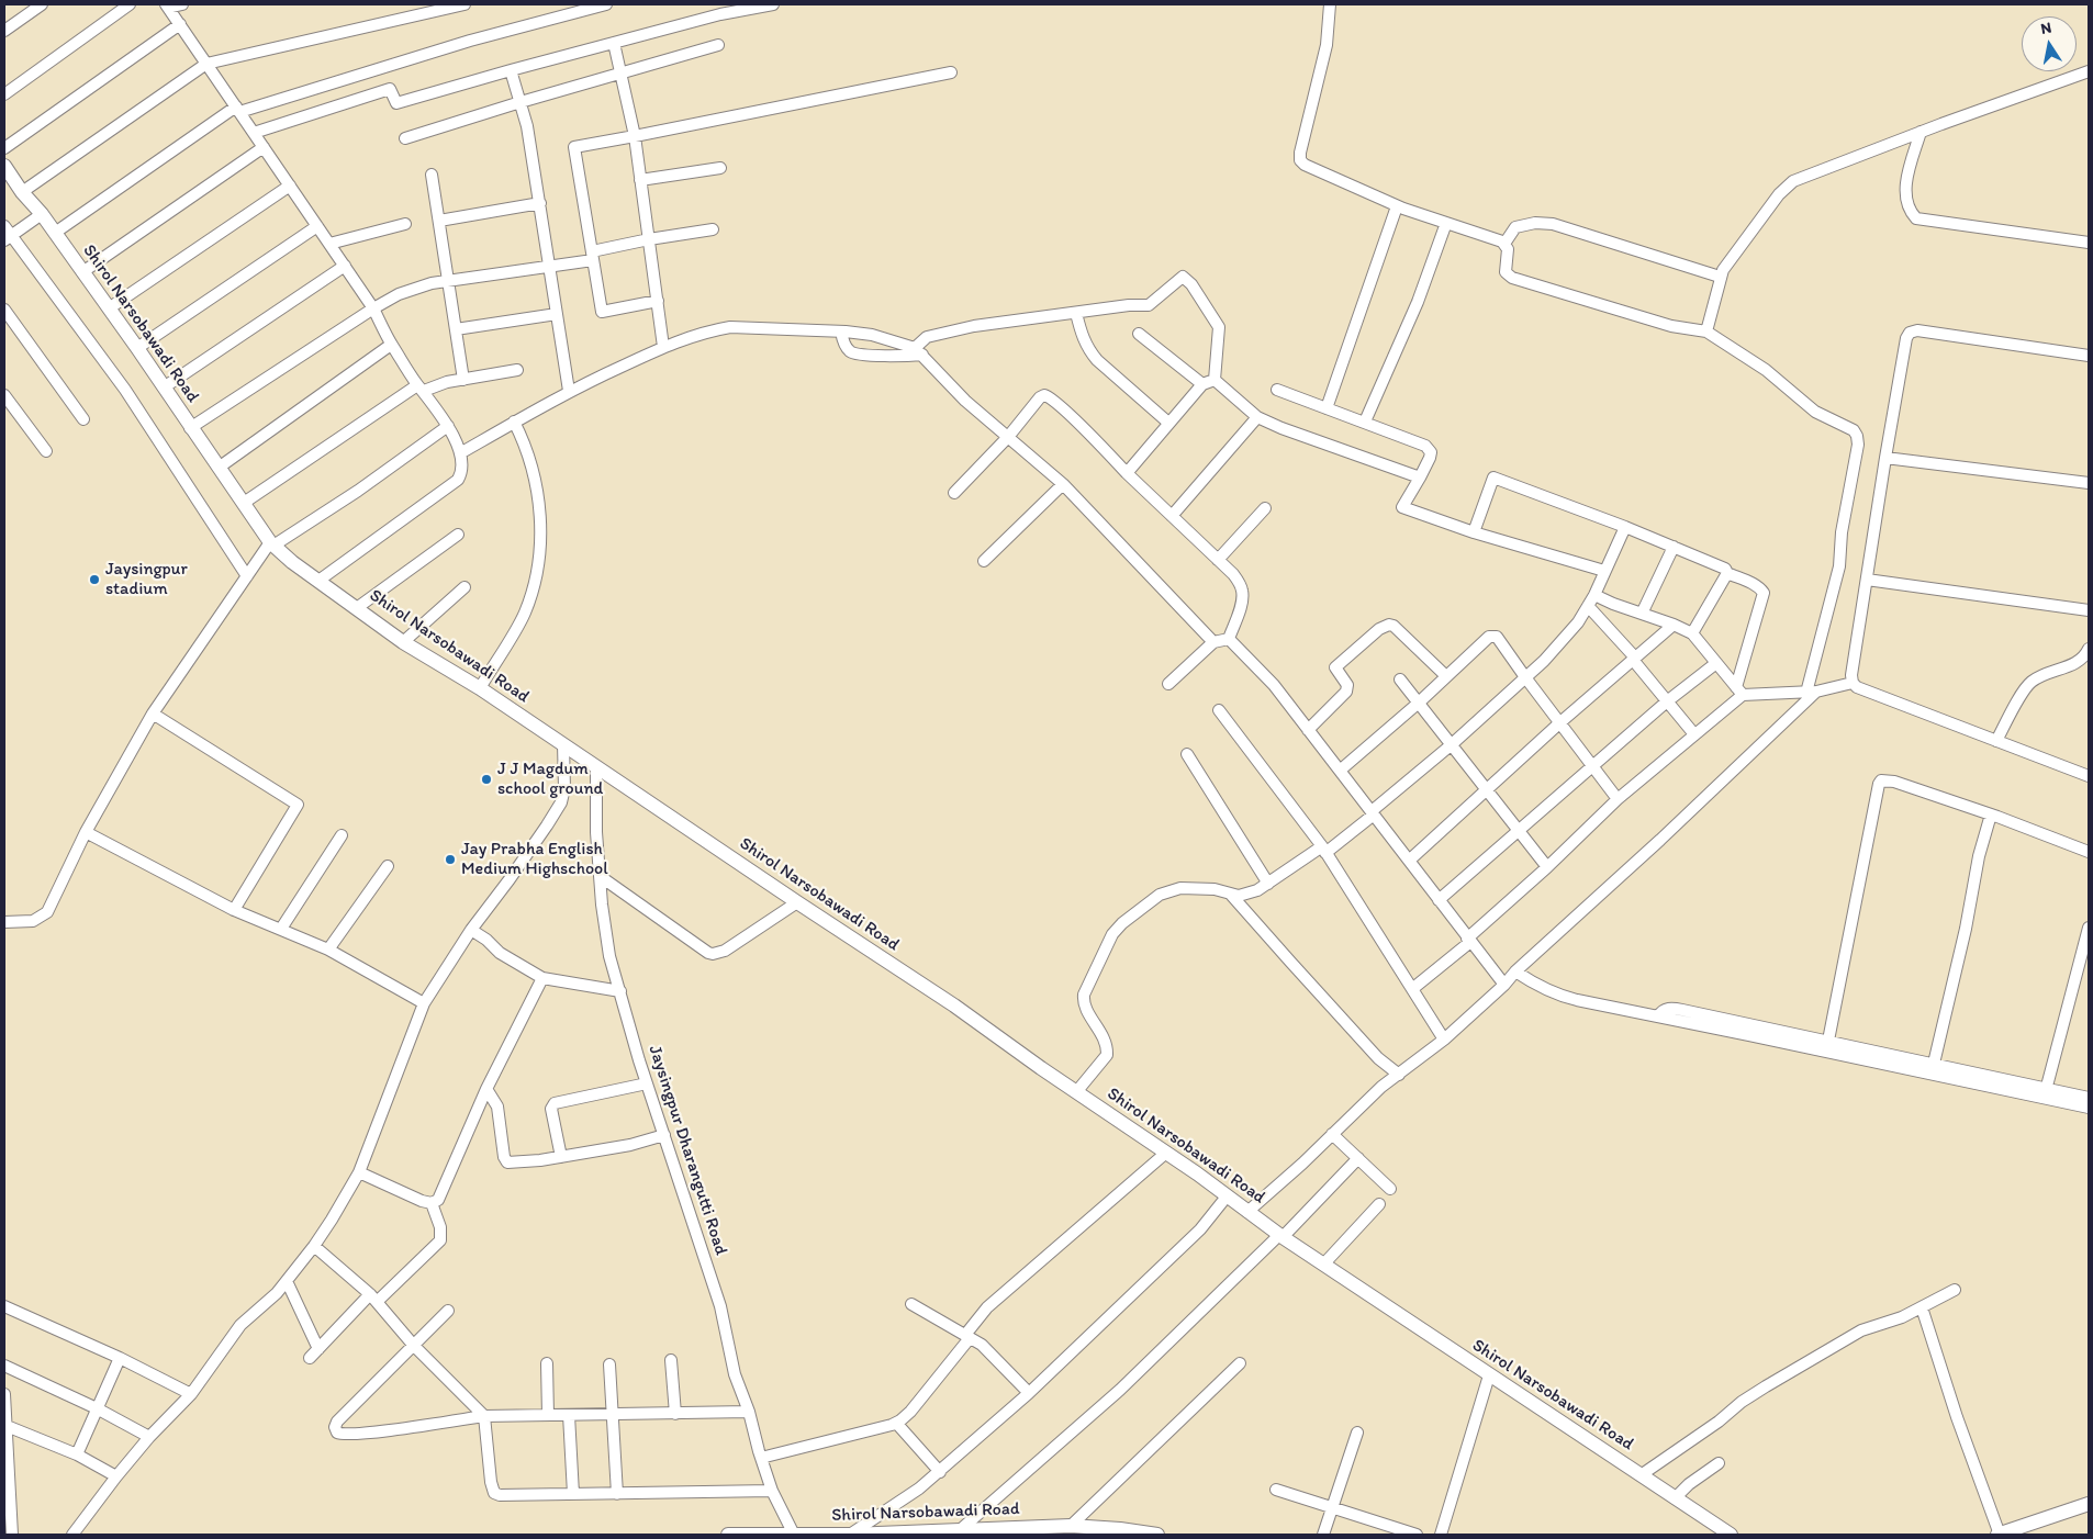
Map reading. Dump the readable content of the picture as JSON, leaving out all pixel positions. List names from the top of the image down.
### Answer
{
  "streets": {
    "main road": ["Shirol Narsobawadi Road"],
    "street": ["Jaysingpur Dharangutti Road"]
  },
  "crossings": [
    ["Shirol Narsobawadi Road", "Jaysingpur Dharangutti Road"]
  ],
  "places": ["Jaysingpur stadium", "J J Magdum school ground", "Jay Prabha English Medium Highschool"],
  "north": "top"
}
